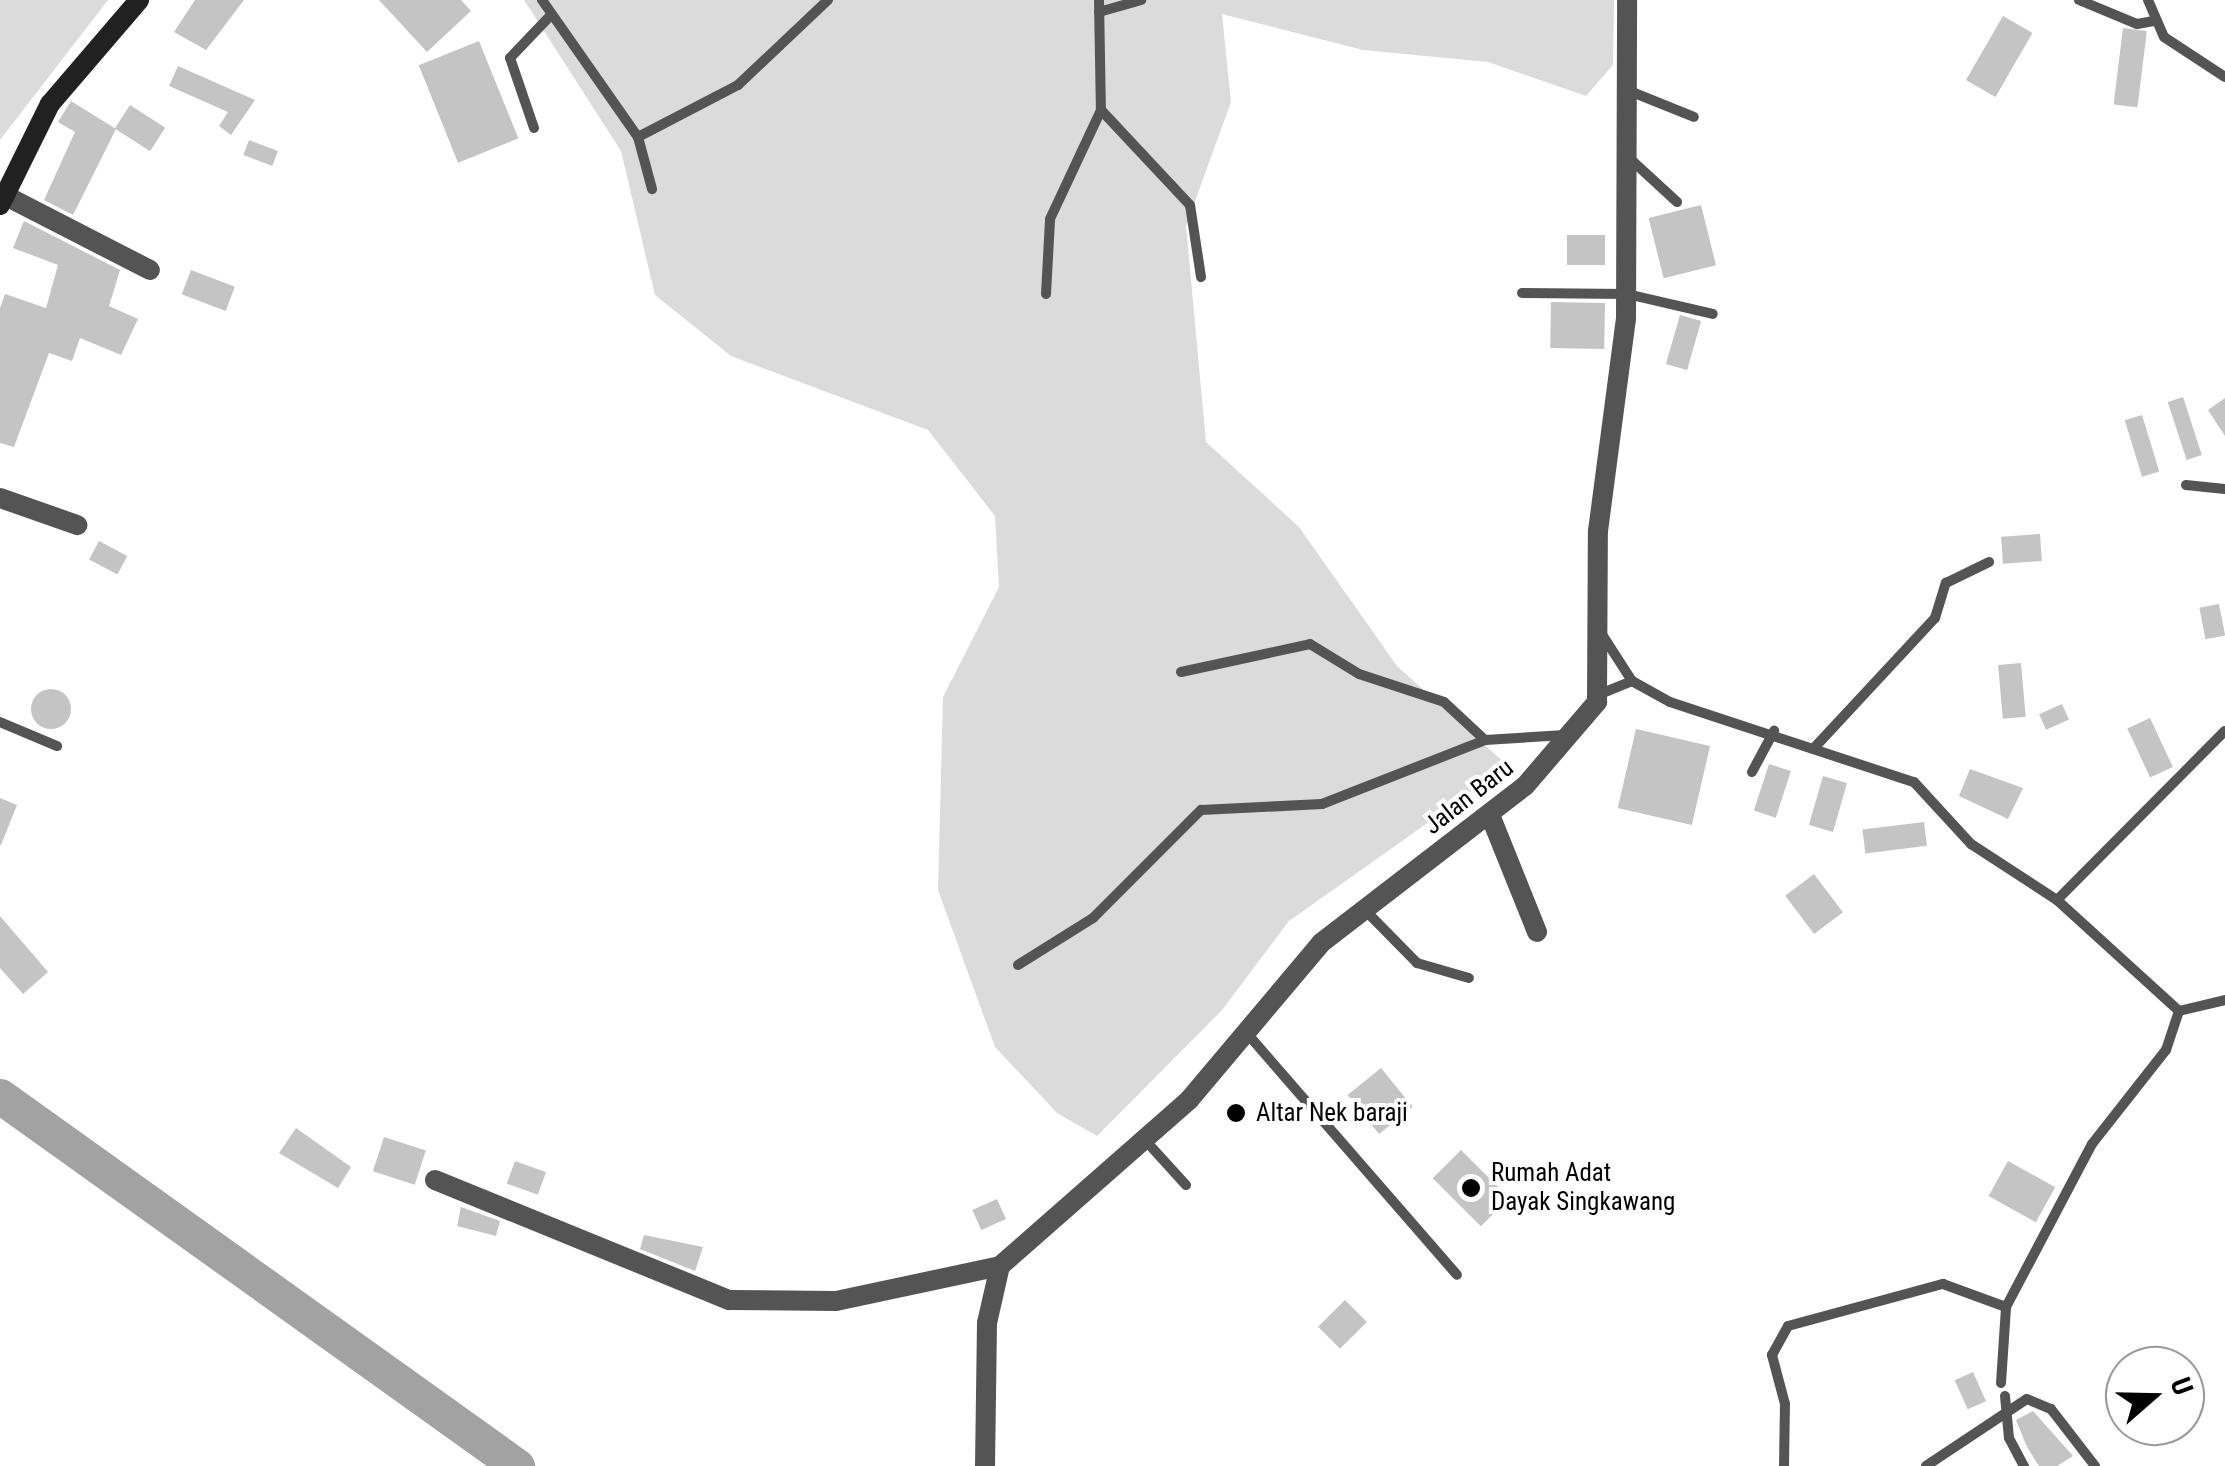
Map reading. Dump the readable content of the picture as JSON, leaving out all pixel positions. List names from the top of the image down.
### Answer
{
  "streets": {
    "street": ["Jalan Baru"]
  },
  "places": ["Altar Nek baraji", "Rumah Adat Dayak Singkawang"],
  "north": "right"
}
